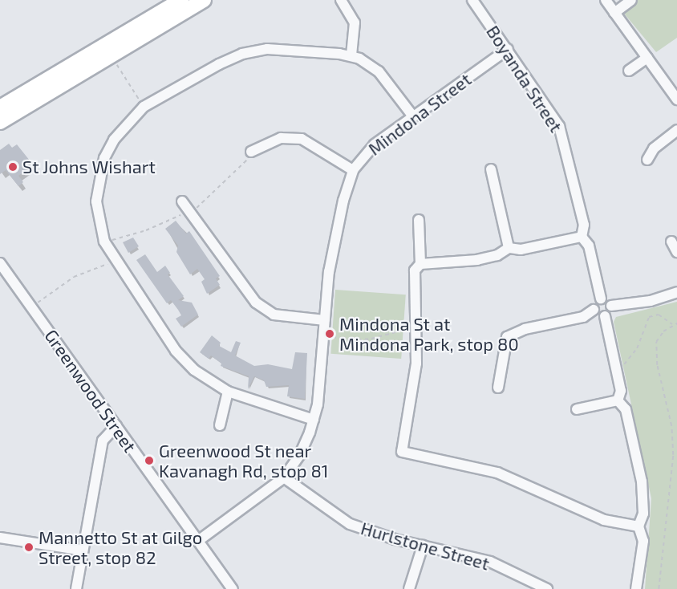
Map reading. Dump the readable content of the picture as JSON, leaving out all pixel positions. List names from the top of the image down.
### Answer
{
  "streets": {
    "street": [
      "Boyanda Street",
      "Mindona Street",
      "Greenwood Street",
      "Hurlstone Street"
    ]
  },
  "crossings": [
    ["Boyanda Street", "Mindona Street"],
    ["Mindona Street", "Greenwood Street"],
    ["Mindona Street", "Hurlstone Street"]
  ],
  "places": [
    "St Johns Wishart",
    "Mindona St at Mindona Park, stop 80",
    "Greenwood St near Kavanagh Rd, stop 81",
    "Mannetto St at Gilgo Street, stop 82"
  ]
}
